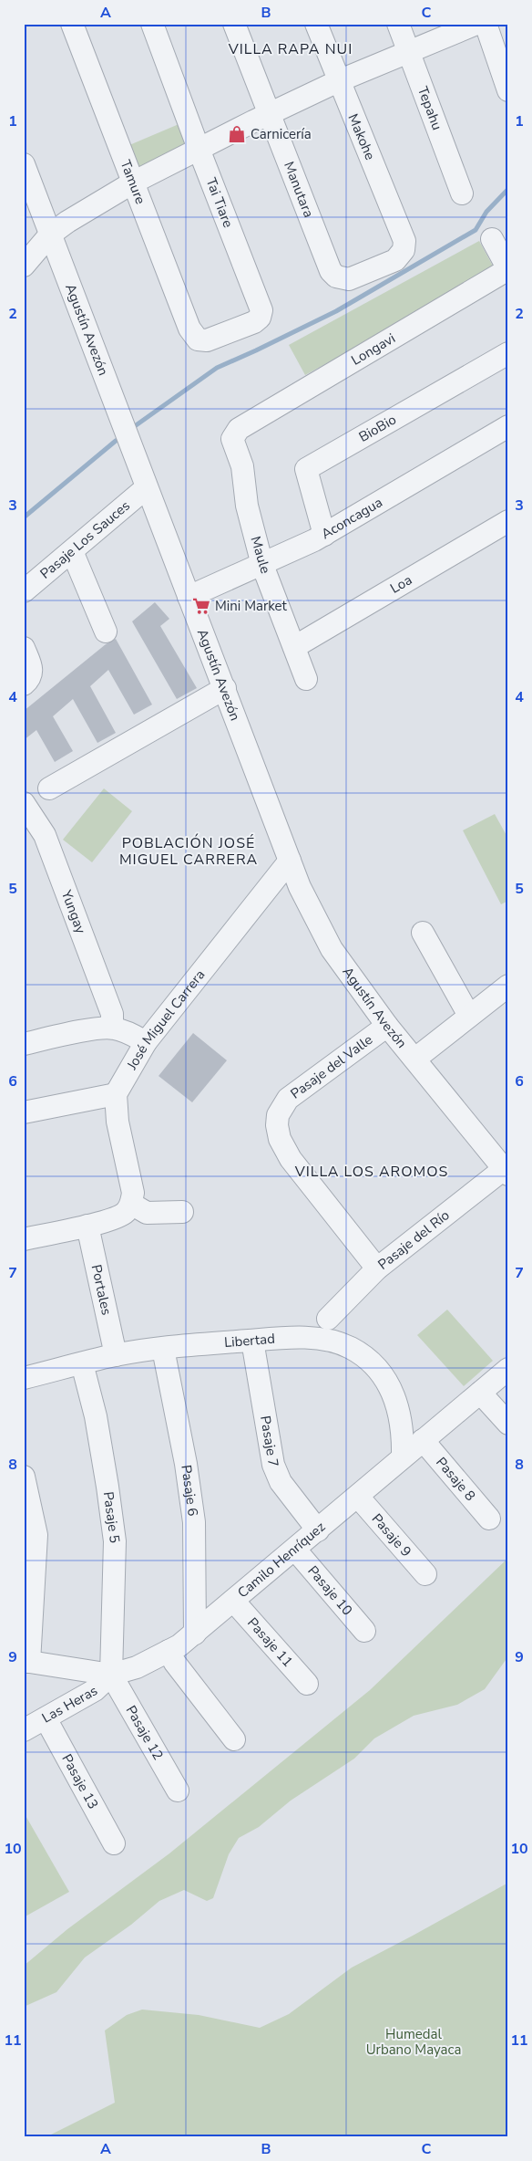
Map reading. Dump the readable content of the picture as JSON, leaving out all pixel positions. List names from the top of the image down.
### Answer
{
  "streets": {
    "street": [
      "Tepahu",
      "Makohe",
      "Tamure",
      "Manutara",
      "Tai Tiare",
      "Agustín Avezón",
      "Longavi",
      "BioBio",
      "Aconcagua",
      "Pasaje Los Sauces",
      "Maule",
      "Loa",
      "Yungay",
      "José Miguel Carrera",
      "Pasaje del Valle",
      "Pasaje del Río",
      "Portales",
      "Libertad",
      "Pasaje 7",
      "Pasaje 8",
      "Pasaje 6",
      "Pasaje 5",
      "Pasaje 9",
      "Camilo Henríquez",
      "Pasaje 10",
      "Pasaje 11",
      "Las Heras",
      "Pasaje 12",
      "Pasaje 13"
    ]
  },
  "crossings": [
    ["Makohe", "Manutara"],
    ["Tamure", "Tai Tiare"],
    ["Agustín Avezón", "Aconcagua"],
    ["Agustín Avezón", "Pasaje Los Sauces"],
    ["Agustín Avezón", "José Miguel Carrera"],
    ["Agustín Avezón", "Pasaje del Valle"],
    ["Agustín Avezón", "Pasaje del Río"],
    ["Longavi", "Maule"],
    ["BioBio", "Aconcagua"],
    ["Aconcagua", "Maule"],
    ["Maule", "Loa"],
    ["Pasaje del Valle", "Pasaje del Río"],
    ["Portales", "Libertad"],
    ["Libertad", "Pasaje 7"],
    ["Libertad", "Pasaje 6"],
    ["Libertad", "Pasaje 5"],
    ["Libertad", "Camilo Henríquez"],
    ["Pasaje 7", "Camilo Henríquez"],
    ["Pasaje 8", "Camilo Henríquez"],
    ["Pasaje 6", "Camilo Henríquez"],
    ["Pasaje 5", "Camilo Henríquez"],
    ["Pasaje 5", "Las Heras"],
    ["Pasaje 5", "Pasaje 12"],
    ["Pasaje 9", "Camilo Henríquez"],
    ["Camilo Henríquez", "Pasaje 10"],
    ["Camilo Henríquez", "Pasaje 11"],
    ["Camilo Henríquez", "Las Heras"],
    ["Camilo Henríquez", "Pasaje 12"],
    ["Las Heras", "Pasaje 12"],
    ["Las Heras", "Pasaje 13"]
  ],
  "districts": ["VILLA RAPA NUI", "POBLACIÓN JOSÉ MIGUEL CARRERA", "VILLA LOS AROMOS"],
  "parks": ["Humedal Urbano Mayaca"],
  "places": {
    "shop": ["Carnicería"],
    "supermarket": ["Mini Market"]
  },
  "grid": {
    "columns": ["A", "B", "C"],
    "rows": [
      "1",
      "2",
      "3",
      "4",
      "5",
      "6",
      "7",
      "8",
      "9",
      "10",
      "11"
    ]
  }
}
